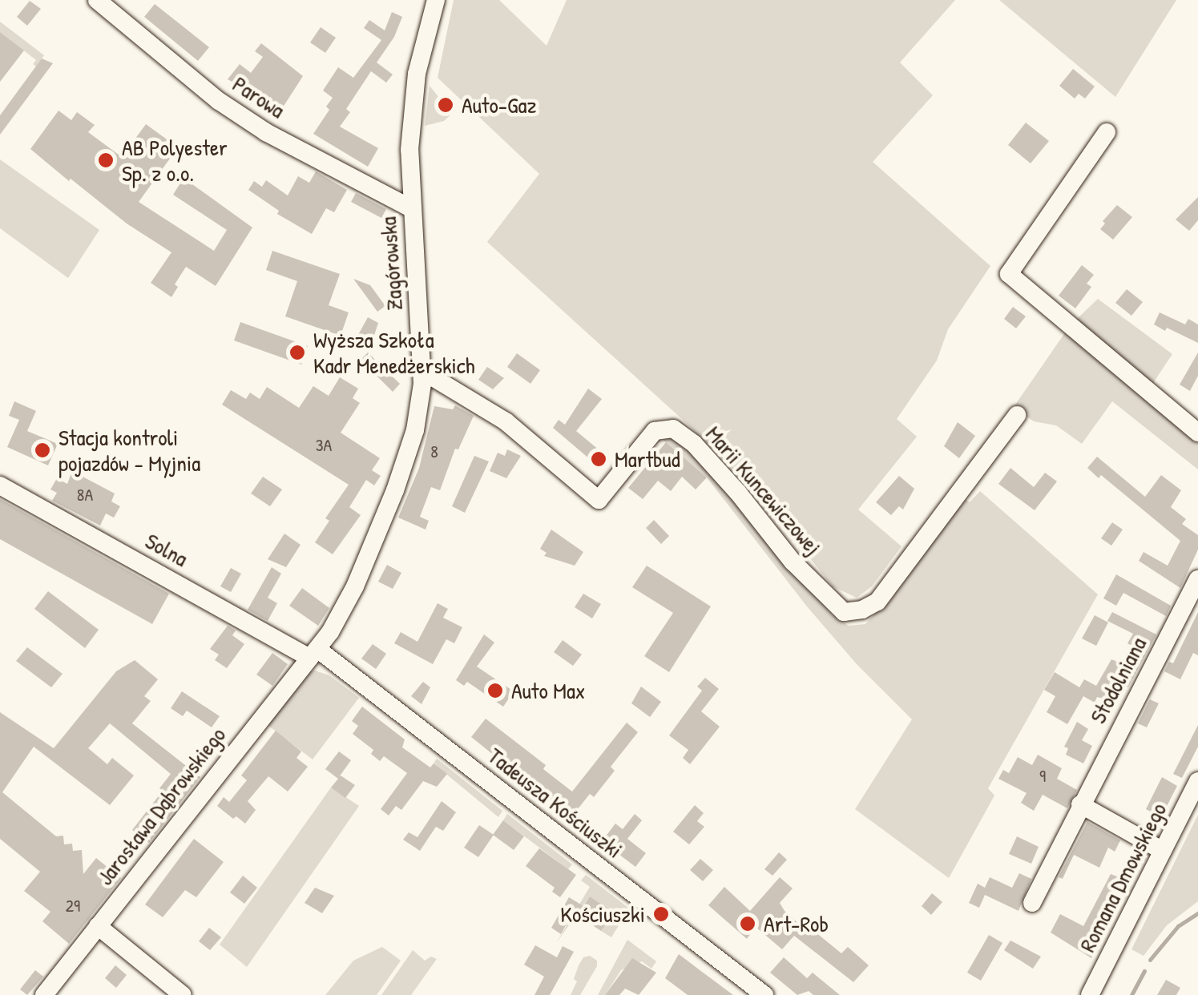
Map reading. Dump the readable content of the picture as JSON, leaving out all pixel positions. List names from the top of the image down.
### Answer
{
  "streets": {
    "street": [
      "Parowa",
      "Zagórowska",
      "Marii Kuncewiczowej",
      "Solna",
      "Stodolniana",
      "Tadeusza Kościuszki",
      "Jarosława Dąbrowskiego",
      "Romana Dmowskiego"
    ]
  },
  "crossings": [
    ["Parowa", "Zagórowska"],
    ["Zagórowska", "Marii Kuncewiczowej"],
    ["Zagórowska", "Solna"],
    ["Zagórowska", "Tadeusza Kościuszki"],
    ["Zagórowska", "Jarosława Dąbrowskiego"],
    ["Solna", "Tadeusza Kościuszki"],
    ["Solna", "Jarosława Dąbrowskiego"],
    ["Tadeusza Kościuszki", "Jarosława Dąbrowskiego"]
  ],
  "places": [
    "Auto-Gaz",
    "AB Polyester Sp. z o.o.",
    "Wyższa Szkoła Kadr Menedżerskich",
    "Stacja kontroli pojazdów - Myjnia",
    "Martbud",
    "Auto Max",
    "Kościuszki",
    "Art-Rob"
  ],
  "house_numbers": [
    "3A",
    "8",
    "8A",
    "9",
    "29"
  ]
}
